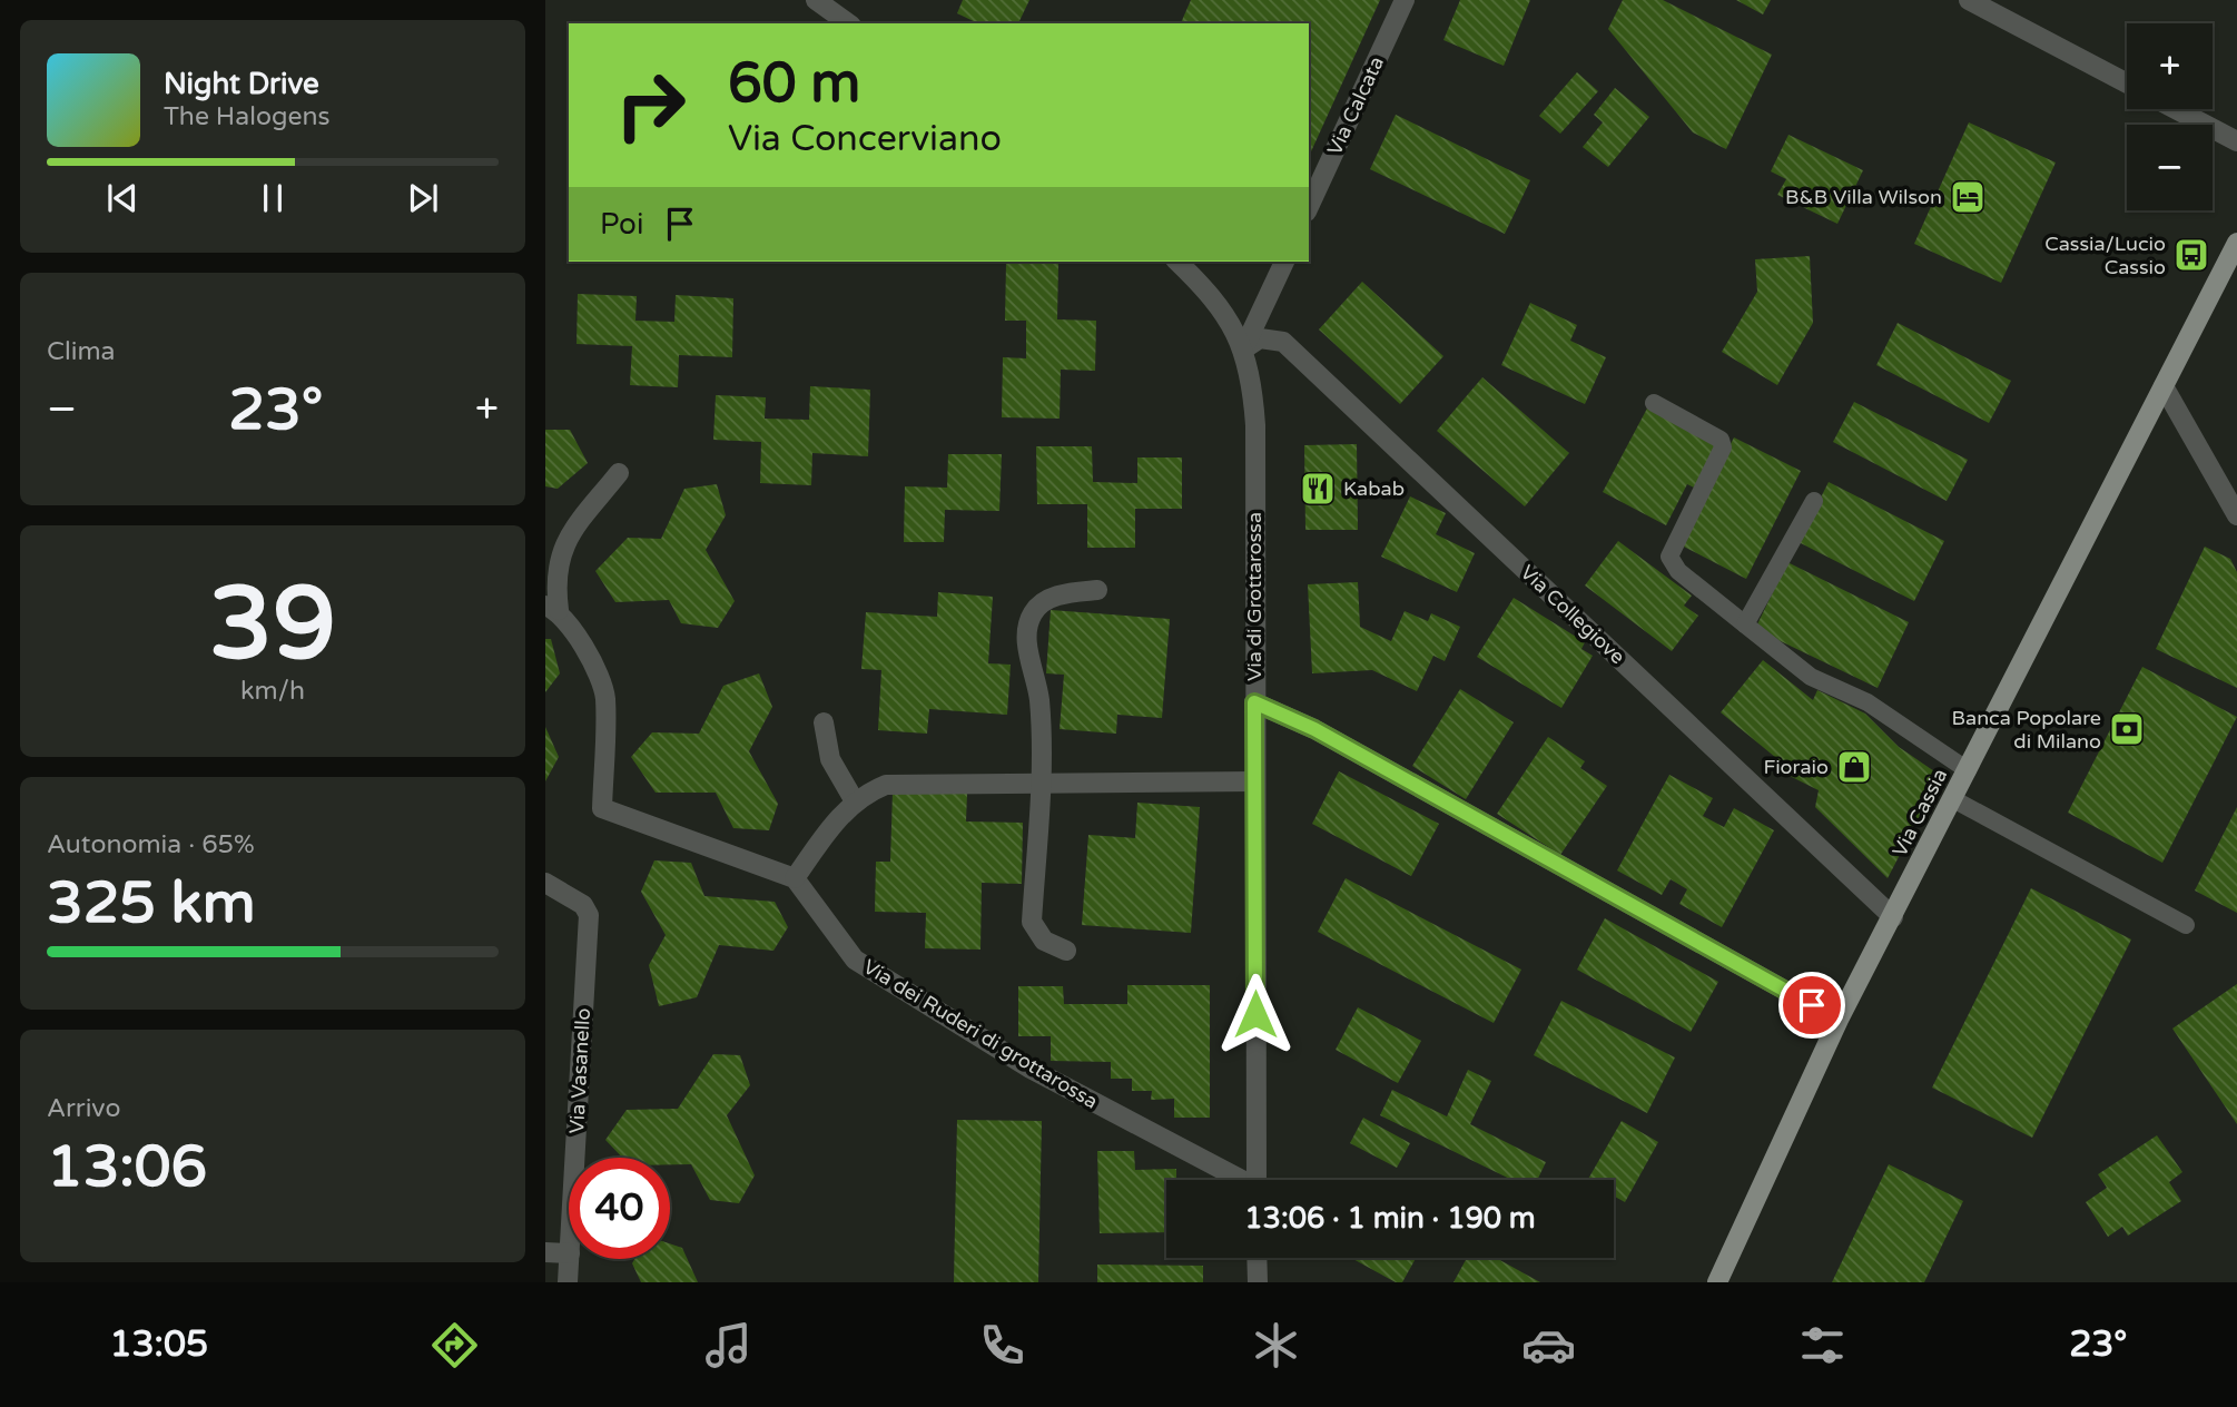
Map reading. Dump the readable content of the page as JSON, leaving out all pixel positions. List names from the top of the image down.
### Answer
{
  "streets": {
    "main road": ["Via Cassia"],
    "street": [
      "Via Calcata",
      "Via di Grottarossa",
      "Via Collegiove",
      "Via dei Ruderi di grottarossa",
      "Via Vasanello"
    ]
  },
  "crossings": [
    ["Via di Grottarossa", "Via Collegiove"],
    ["Via Collegiove", "Via Cassia"]
  ],
  "places": {
    "hotel": ["B&B Villa Wilson"],
    "bus stop": ["Cassia/Lucio Cassio"],
    "restaurant": ["Kabab"],
    "bank": ["Banca Popolare di Milano"],
    "shop": ["Fioraio"]
  },
  "page": {
    "map_buttons": ["+", "−"],
    "turn": ["60 m", "Via Concerviano"],
    "song": ["Night Drive", "The Halogens"],
    "then": "Poi",
    "tile": [
      "Clima",
      ["39", "km/h"],
      ["Autonomia · 65%", "325 km"],
      ["Arrivo", "13:06"]
    ],
    "heat": ["−", "23°", "+"],
    "limit": "40",
    "trip": "13:06 · 1 min · 190 m",
    "tabs": ["13:05", "23°"]
  }
}
